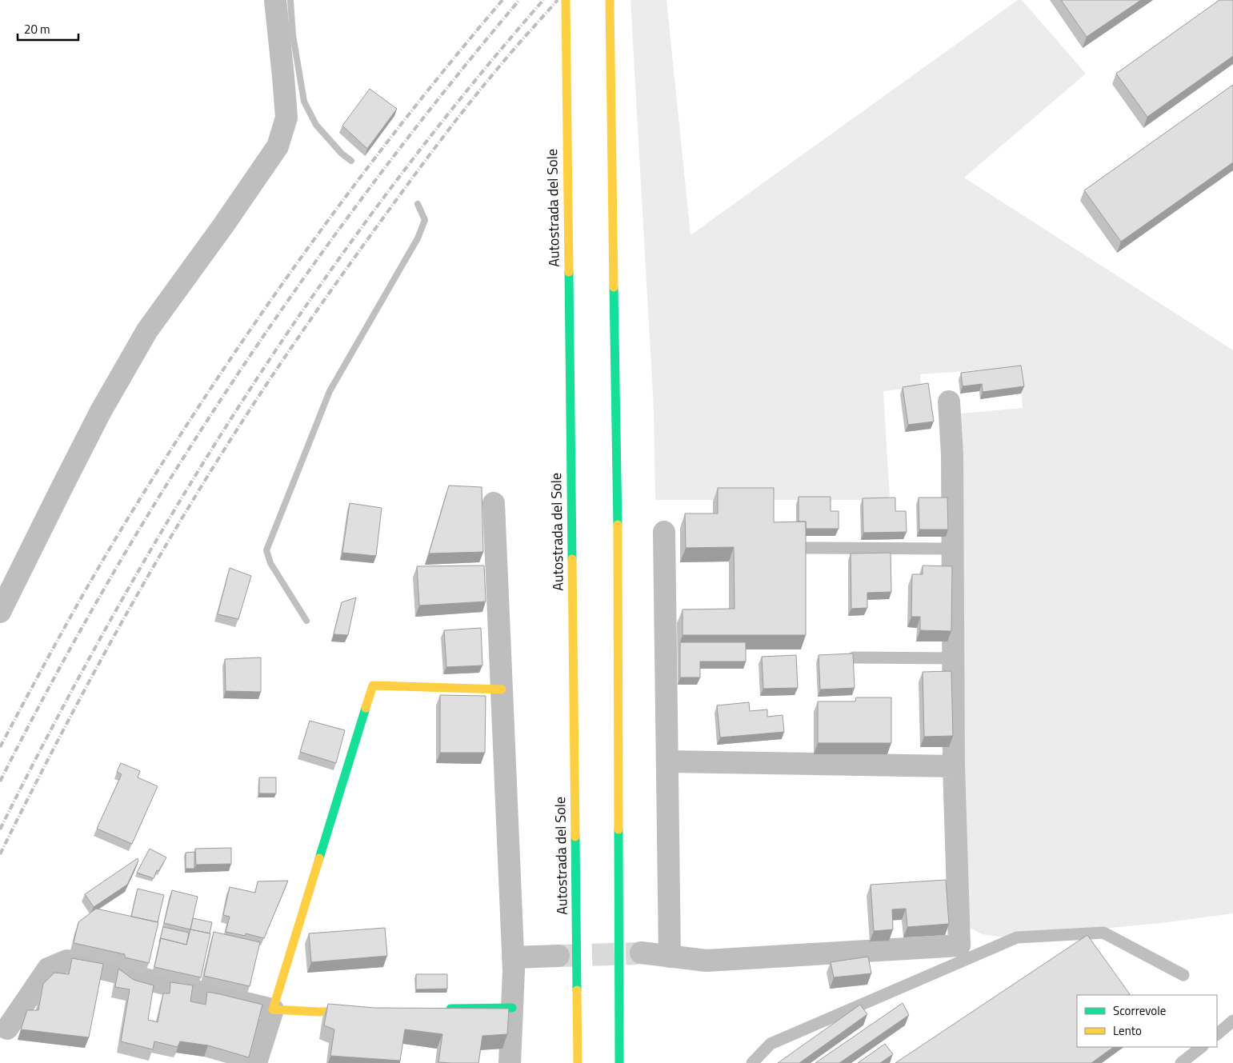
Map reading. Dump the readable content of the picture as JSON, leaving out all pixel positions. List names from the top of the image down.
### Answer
{
  "streets": {
    "main road": ["Autostrada del Sole"]
  },
  "legend": ["Scorrevole", "Lento"],
  "scale_bar": "20 m"
}
